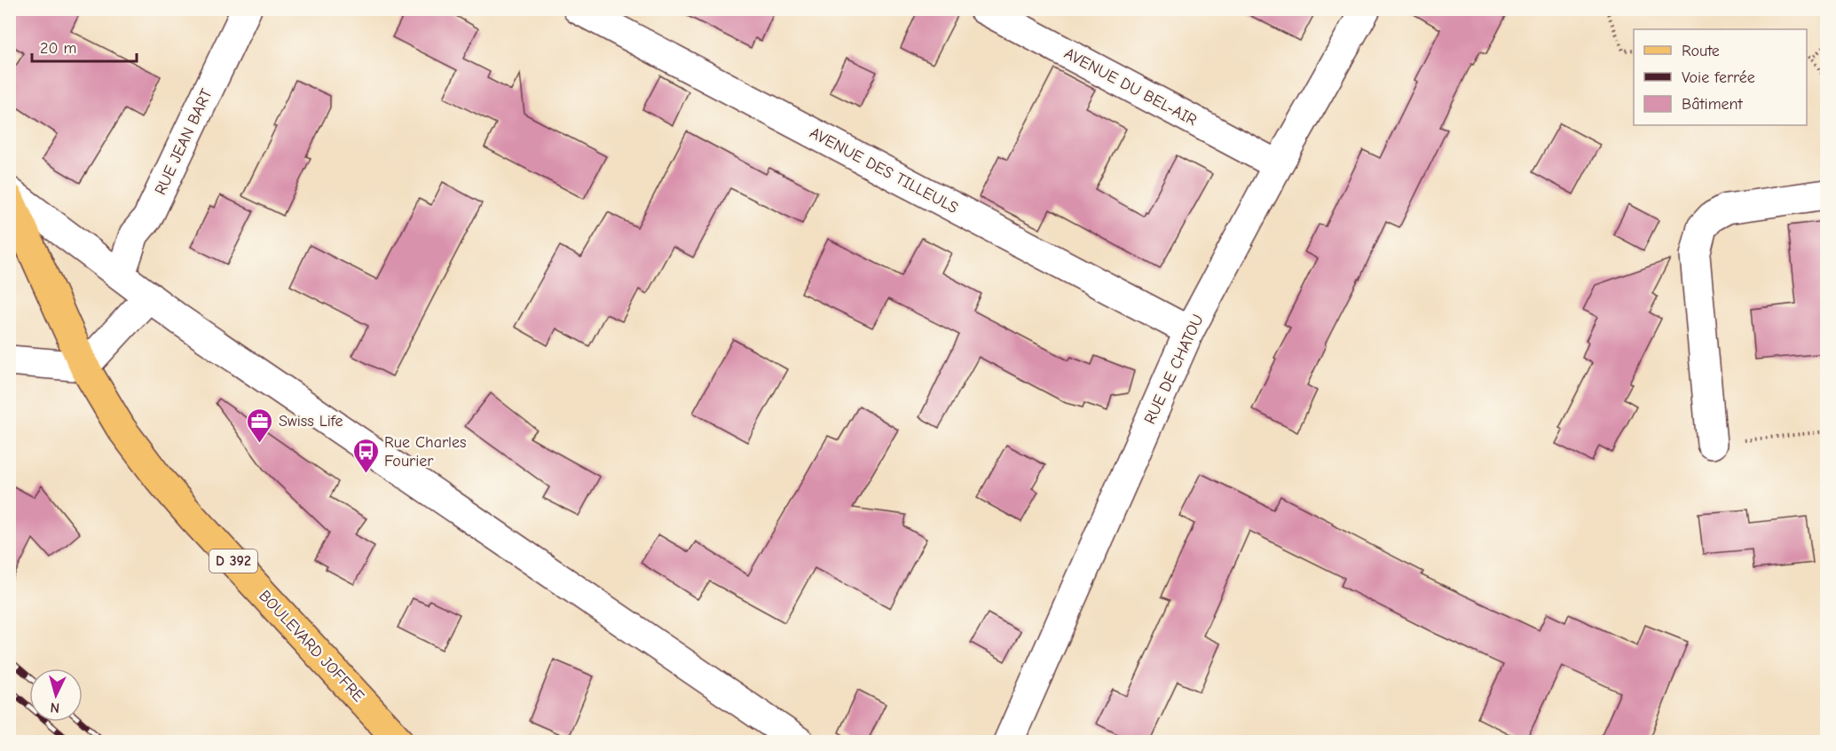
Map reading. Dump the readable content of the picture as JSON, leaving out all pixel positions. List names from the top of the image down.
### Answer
{
  "streets": {
    "main road": ["D 392", "BOULEVARD JOFFRE"],
    "street": [
      "AVENUE DU BEL-AIR",
      "RUE JEAN BART",
      "AVENUE DES TILLEULS",
      "RUE DE CHATOU"
    ]
  },
  "crossings": [
    ["AVENUE DU BEL-AIR", "RUE DE CHATOU"],
    ["AVENUE DES TILLEULS", "RUE DE CHATOU"]
  ],
  "places": {
    "office": ["Swiss Life"],
    "bus stop": ["Rue Charles Fourier"]
  },
  "legend": ["Route", "Voie ferrée", "Bâtiment"],
  "scale_bar": "20 m",
  "north": "bottom"
}
